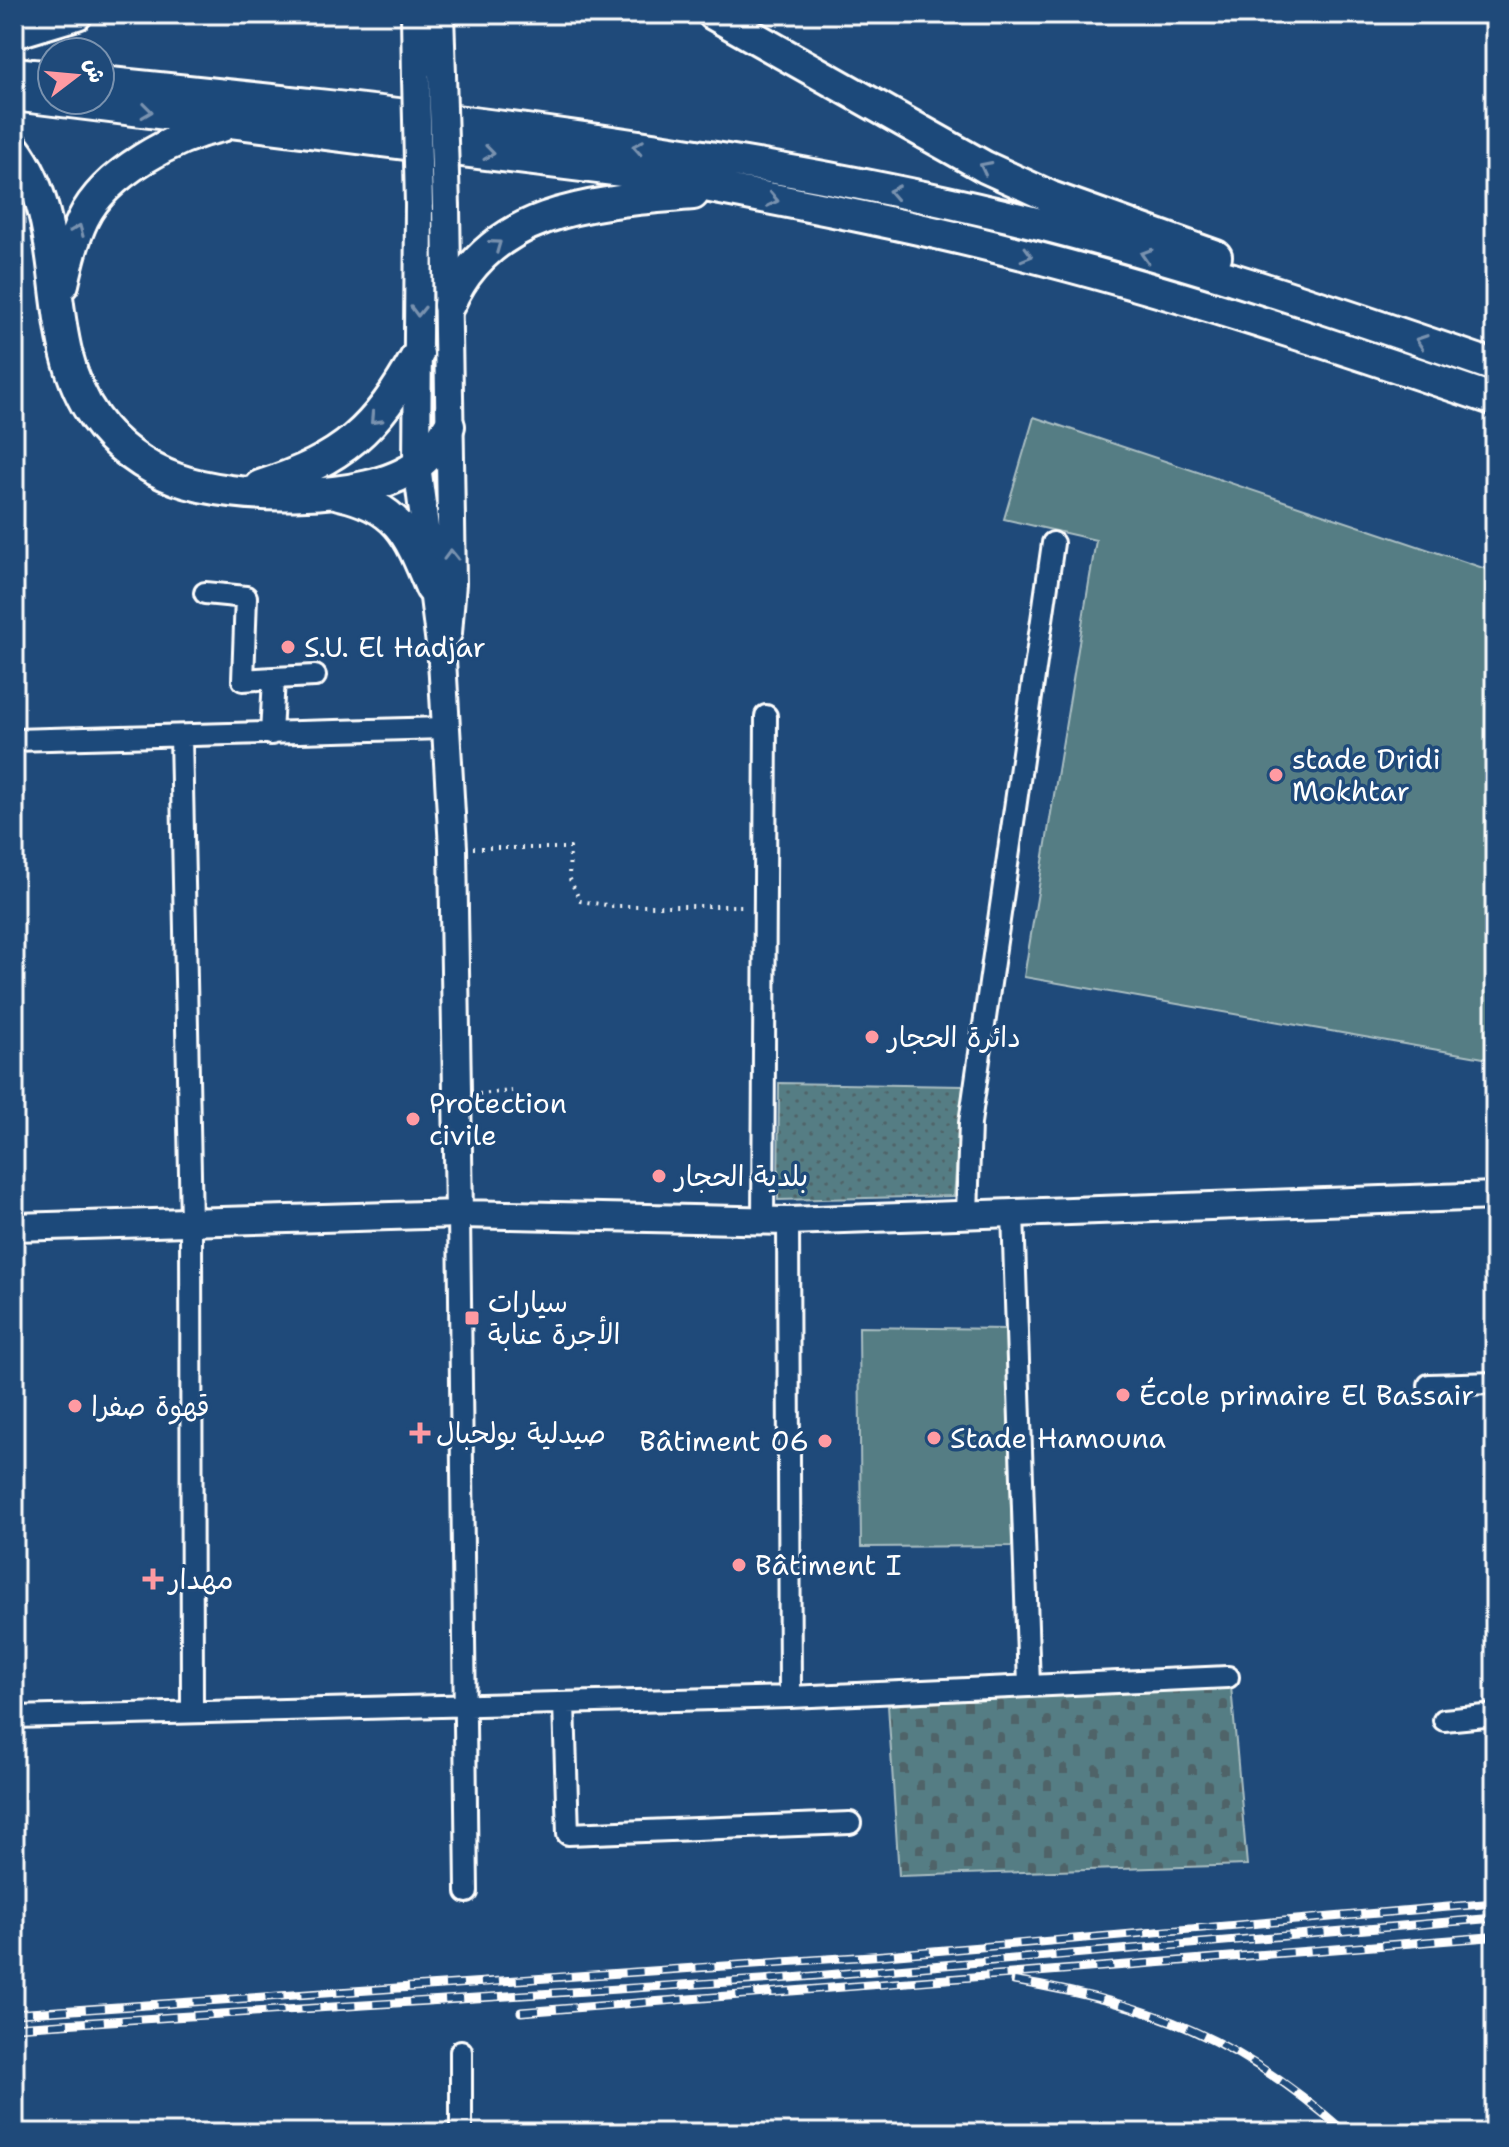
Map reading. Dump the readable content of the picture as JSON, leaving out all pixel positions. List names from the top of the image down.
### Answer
{
  "places": {
    "other": [
      "S.U. El Hadjar",
      "stade Dridi Mokhtar",
      "دائرة الحجار",
      "Protection civile",
      "بلدية الحجار",
      "École primaire El Bassair",
      "قهوة صفرا",
      "Stade Hamouna",
      "Bâtiment 06",
      "Bâtiment I"
    ],
    "transit": ["سيارات الأجرة عنابة"],
    "health": ["صيدلية بولحبال", "مهدار"]
  },
  "north": "right"
}
